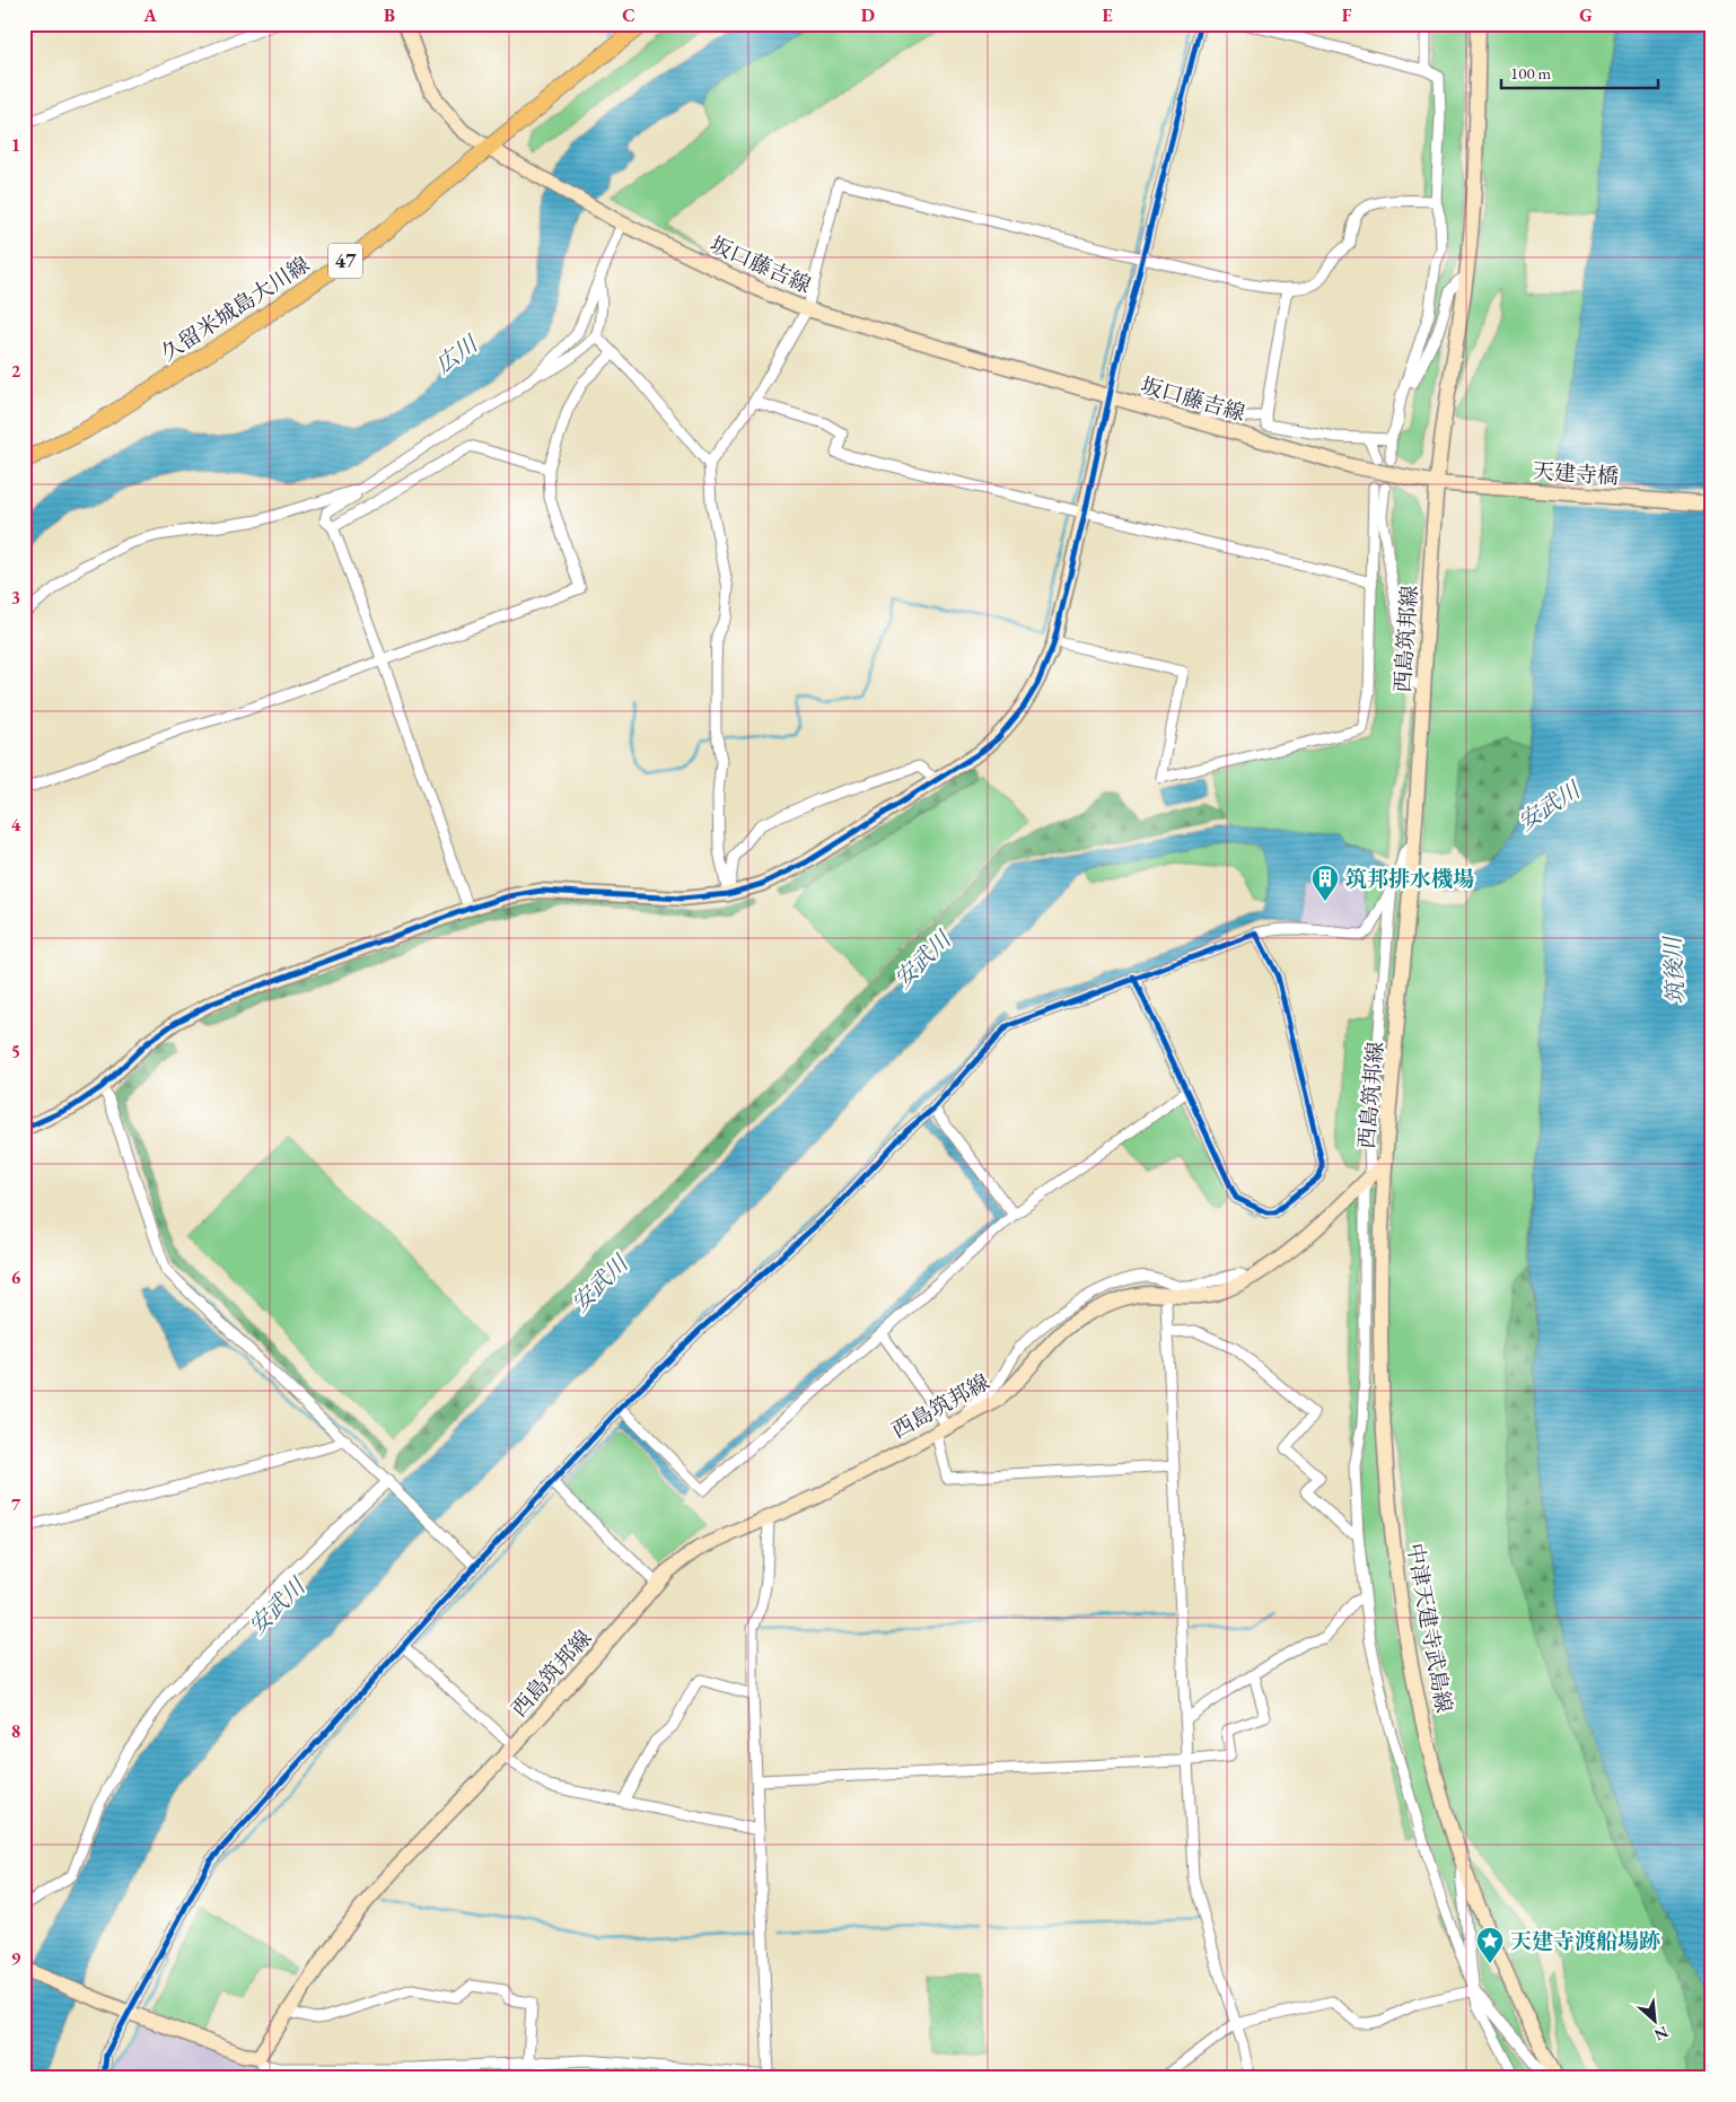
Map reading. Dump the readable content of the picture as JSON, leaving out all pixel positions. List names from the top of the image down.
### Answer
{
  "streets": {
    "main road": [
      "47",
      "坂口藤吉線",
      "久留米城島大川線",
      "天建寺橋",
      "西島筑邦線",
      "中津天建寺武島線"
    ]
  },
  "crossings": [
    ["坂口藤吉線", "久留米城島大川線"],
    ["坂口藤吉線", "天建寺橋"],
    ["坂口藤吉線", "西島筑邦線"],
    ["天建寺橋", "西島筑邦線"],
    ["西島筑邦線", "中津天建寺武島線"]
  ],
  "water": ["広川", "安武川", "筑後川"],
  "places": {
    "building": ["筑邦排水機場"],
    "place": ["天建寺渡船場跡"]
  },
  "scale_bar": "100 m",
  "north": "bottom right",
  "grid": {
    "columns": [
      "A",
      "B",
      "C",
      "D",
      "E",
      "F",
      "G"
    ],
    "rows": [
      "1",
      "2",
      "3",
      "4",
      "5",
      "6",
      "7",
      "8",
      "9"
    ]
  }
}
